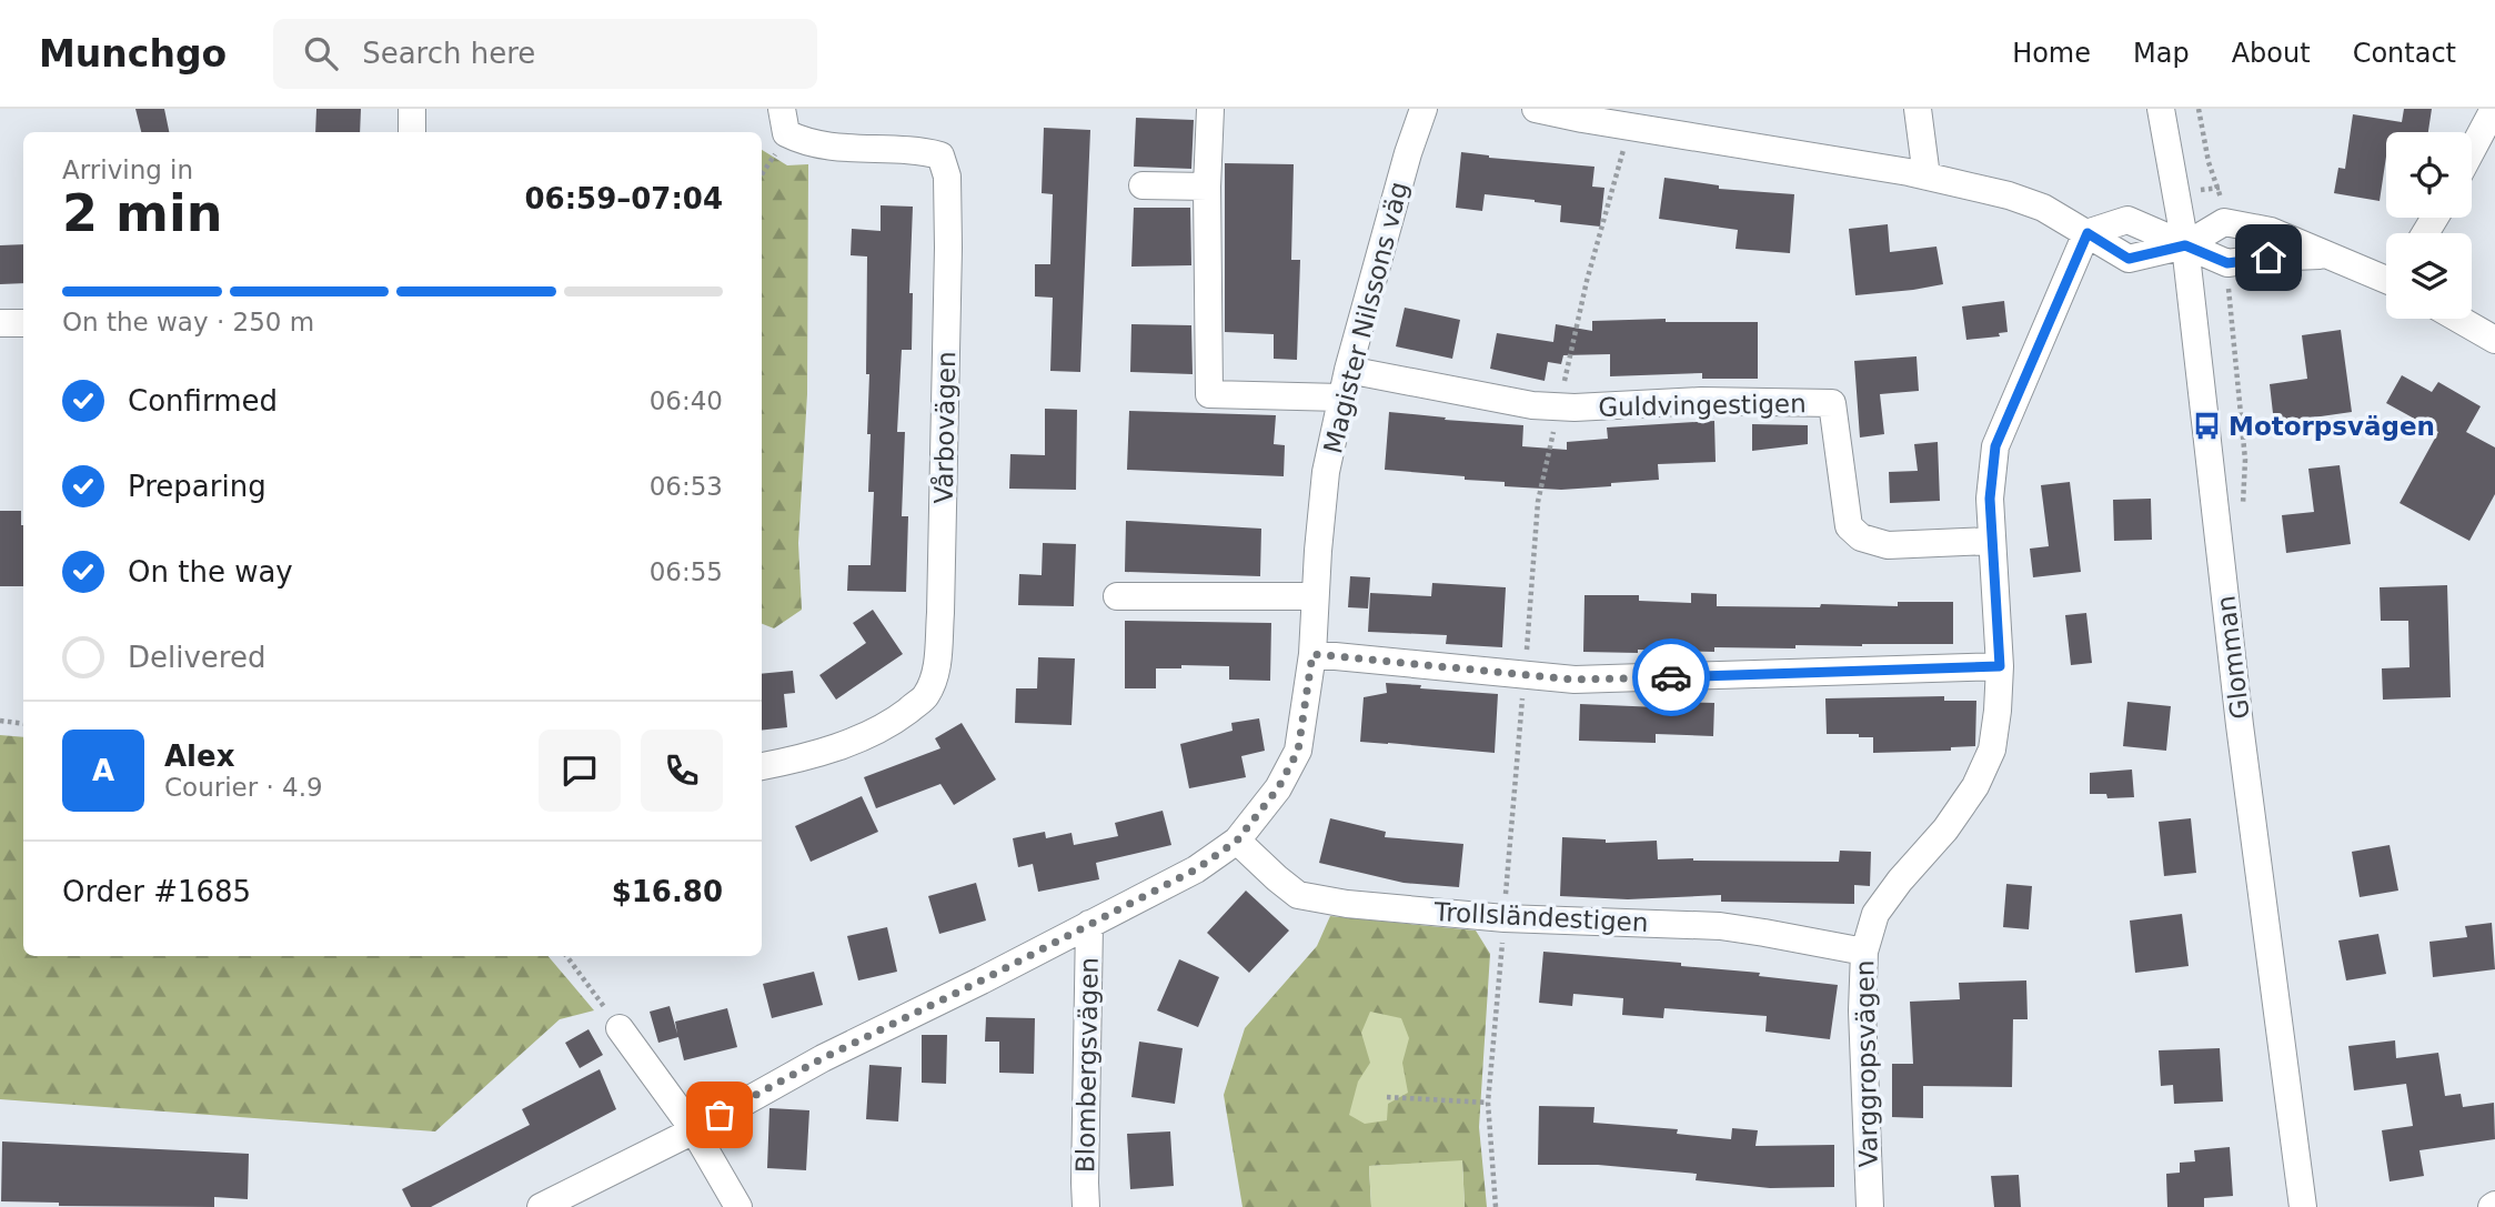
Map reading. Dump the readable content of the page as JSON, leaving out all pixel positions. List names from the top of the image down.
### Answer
{
  "streets": {
    "street": [
      "Magister Nilssons väg",
      "Guldvingestigen",
      "Vårbovägen",
      "Glomman",
      "Trollsländestigen",
      "Varggropsvägen",
      "Blombergsvägen"
    ]
  },
  "crossings": [
    ["Magister Nilssons väg", "Guldvingestigen"],
    ["Magister Nilssons väg", "Trollsländestigen"],
    ["Magister Nilssons väg", "Blombergsvägen"],
    ["Guldvingestigen", "Varggropsvägen"],
    ["Trollsländestigen", "Varggropsvägen"]
  ],
  "places": {
    "bus stop": ["Motorpsvägen"]
  },
  "page": {
    "header": "Munchgo",
    "search": "Search here",
    "nav": [
      "Home",
      "Map",
      "About",
      "Contact"
    ],
    "heading": ["2 min", "Arriving in", "06:59–07:04"],
    "panel": [
      "Alex",
      "Courier · 4.9",
      "Order #1685",
      "$16.80"
    ],
    "bar": "On the way · 250 m",
    "list": [
      ["Confirmed", "06:40"],
      ["Preparing", "06:53"],
      ["On the way", "06:55"],
      "Delivered"
    ],
    "round": "A"
  }
}
